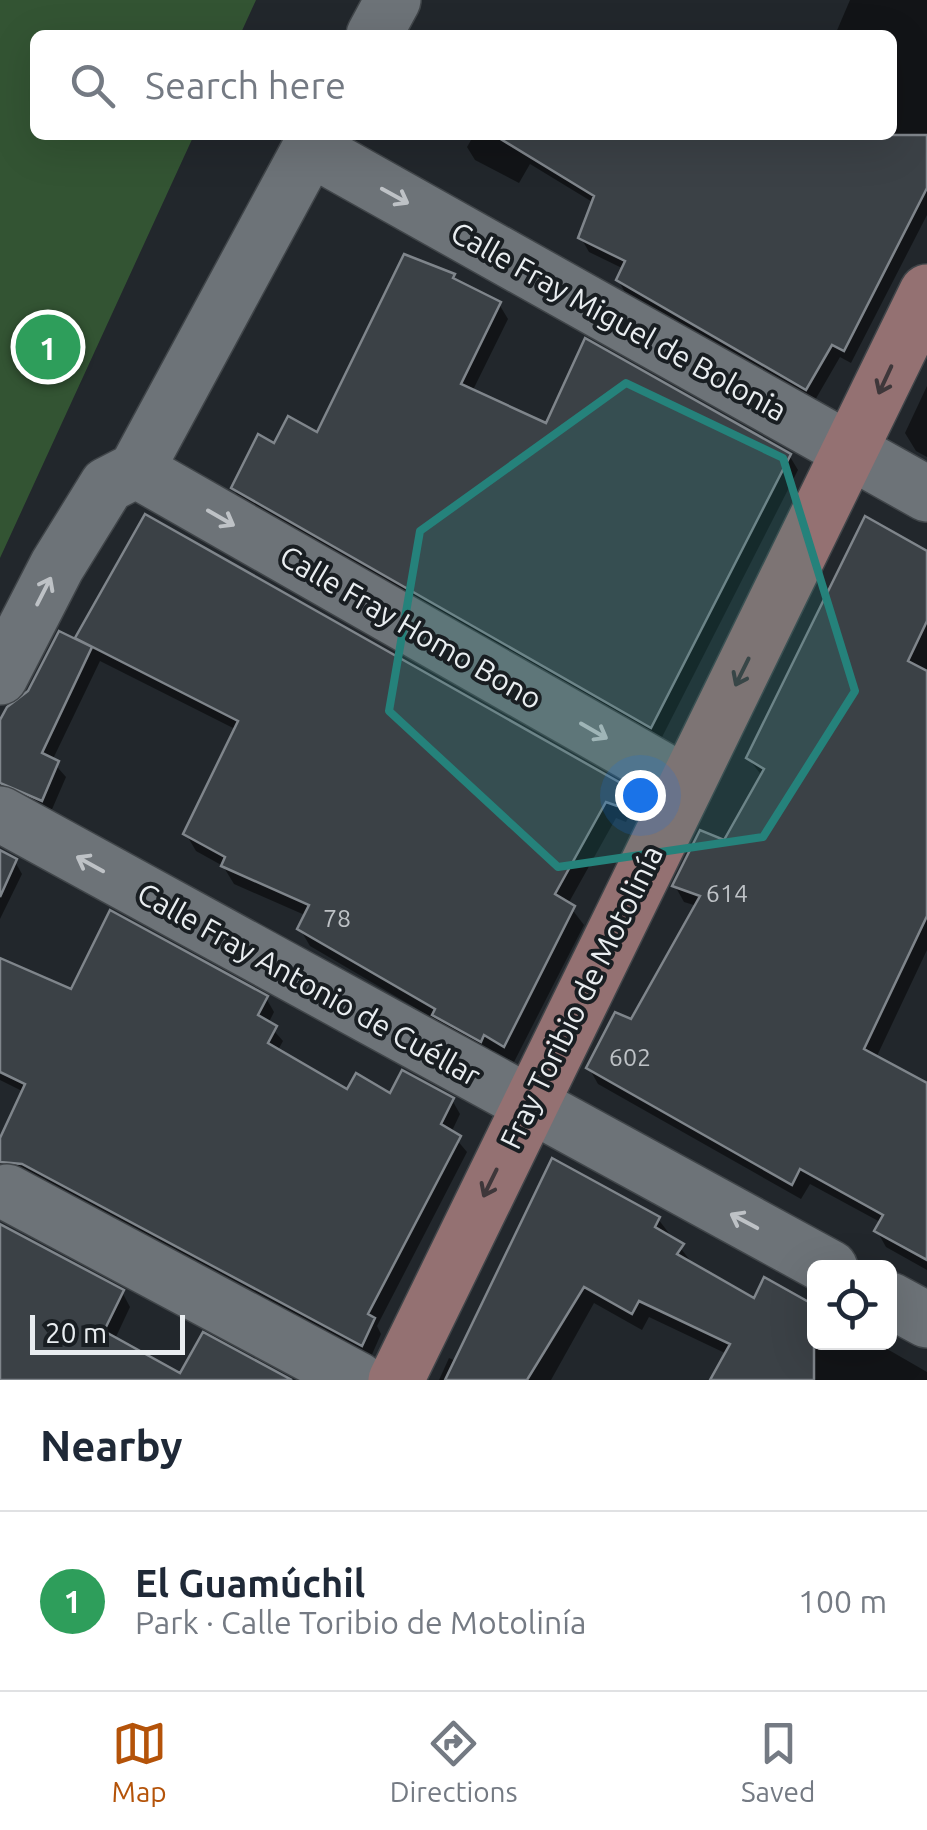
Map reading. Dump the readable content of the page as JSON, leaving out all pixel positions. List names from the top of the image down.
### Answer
{
  "streets": {
    "street": [
      "Calle Fray Miguel de Bolonia",
      "Calle Fray Homo Bono",
      "Calle Fray Antonio de Cuéllar",
      "Fray Toribio de Motolinía"
    ]
  },
  "crossings": [
    ["Calle Fray Miguel de Bolonia", "Fray Toribio de Motolinía"],
    ["Calle Fray Homo Bono", "Fray Toribio de Motolinía"],
    ["Calle Fray Antonio de Cuéllar", "Fray Toribio de Motolinía"]
  ],
  "one_way": ["Calle Fray Miguel de Bolonia", "Calle Fray Homo Bono", "Fray Toribio de Motolinía"],
  "house_numbers": ["614", "78", "602"],
  "scale_bar": "20 m",
  "page": {
    "search": "Search here",
    "pins": "1",
    "scale": "20 m",
    "heading": "Nearby",
    "list": [
      {
        "mark": "1",
        "name": "El Guamúchil",
        "note": "Park · Calle Toribio de Motolinía",
        "value": "100 m"
      }
    ],
    "nav": ["Map", "Directions", "Saved"]
  }
}
